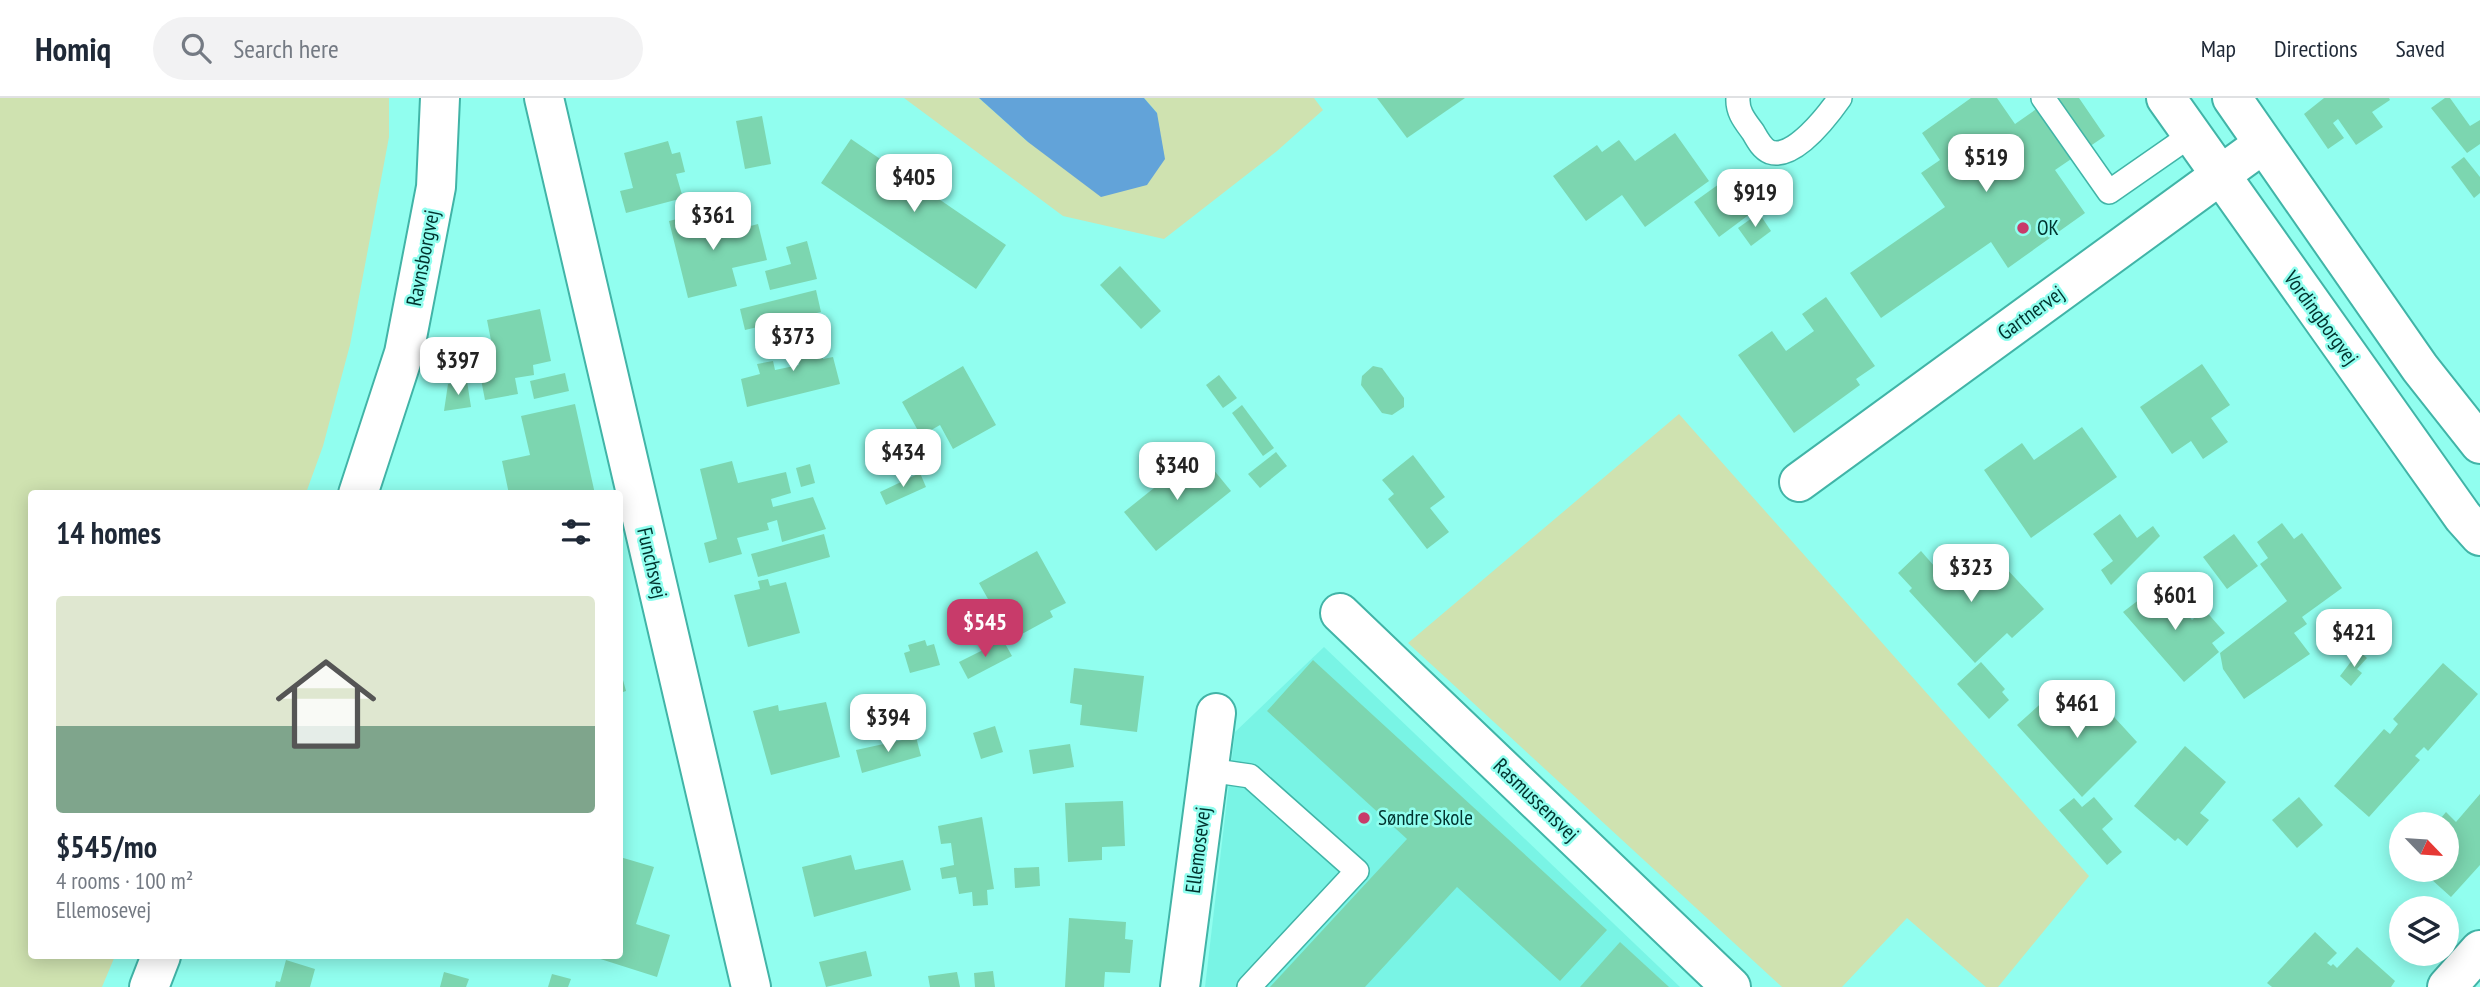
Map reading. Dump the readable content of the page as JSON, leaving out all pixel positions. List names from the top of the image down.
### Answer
{
  "streets": {
    "street": [
      "Ravnsborgvej",
      "Gartnervej",
      "Vordingborgvej",
      "Funchsvej",
      "Rasmussensvej",
      "Ellemosevej"
    ]
  },
  "crossings": [
    ["Gartnervej", "Vordingborgvej"]
  ],
  "places": ["OK", "Søndre Skole"],
  "north": "bottom right",
  "page": {
    "header": "Homiq",
    "search": "Search here",
    "nav": ["Map", "Directions", "Saved"],
    "price": [
      "$519",
      "$405",
      "$919",
      "$361",
      "$373",
      "$397",
      "$434",
      "$340",
      "$323",
      "$601",
      "$545",
      "$421",
      "$461",
      "$394"
    ],
    "heading": "14 homes",
    "list": [
      {
        "name": "$545/mo",
        "note": "4 rooms · 100 m² · Ellemosevej"
      }
    ]
  }
}
